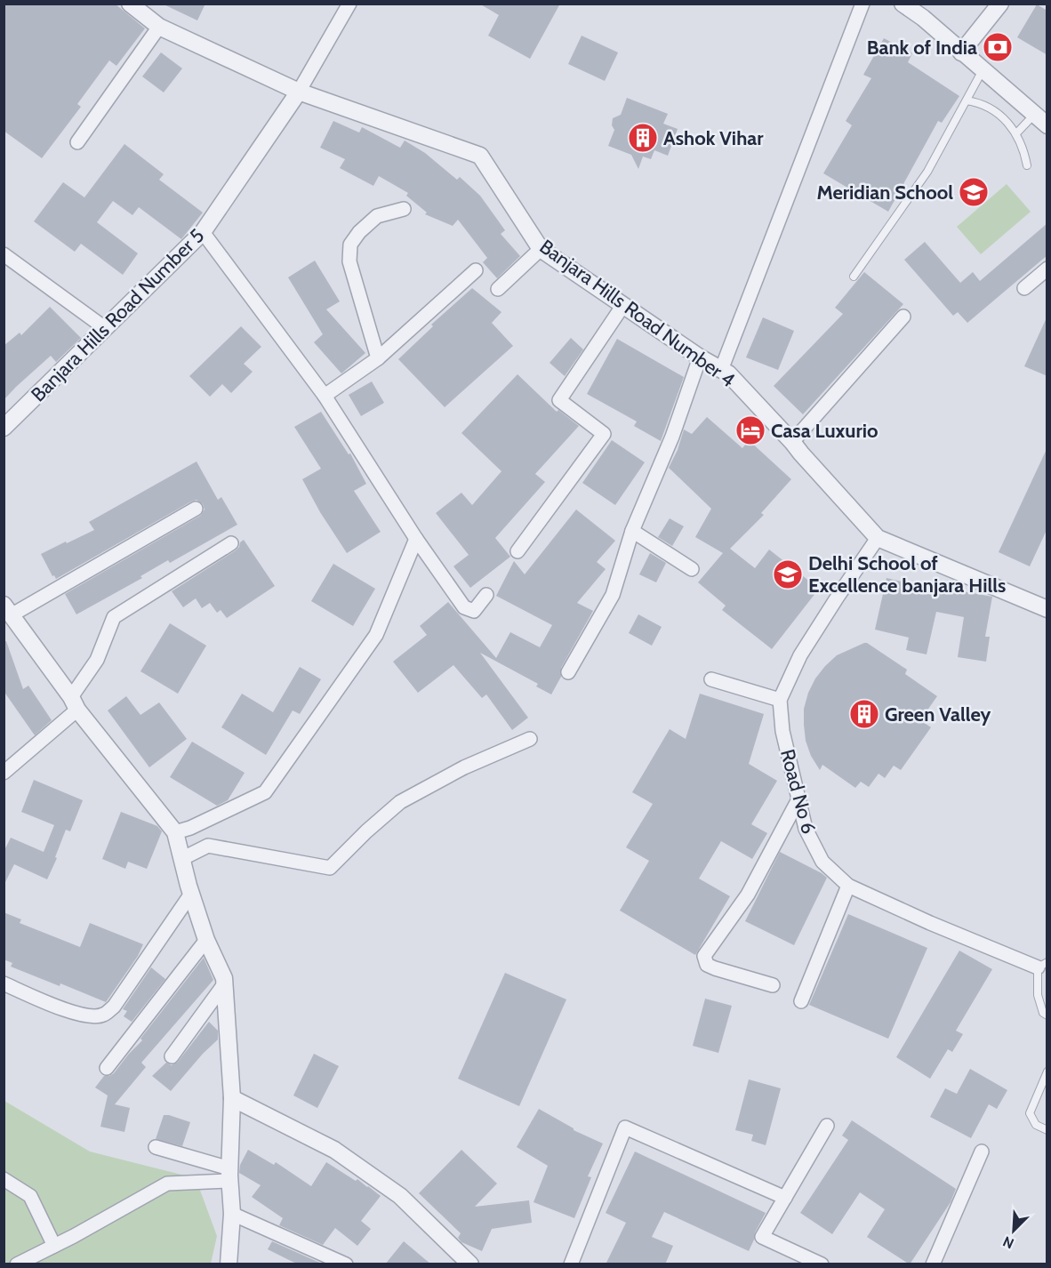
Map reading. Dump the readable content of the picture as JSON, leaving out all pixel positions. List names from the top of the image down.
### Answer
{
  "streets": {
    "street": ["Banjara Hills Road Number 4", "Banjara Hills Road Number 5", "Road No 6"]
  },
  "crossings": [
    ["Banjara Hills Road Number 4", "Banjara Hills Road Number 5"],
    ["Banjara Hills Road Number 4", "Road No 6"]
  ],
  "places": {
    "bank": ["Bank of India"],
    "building": ["Ashok Vihar", "Green Valley"],
    "school or university": ["Meridian School", "Delhi School of Excellence banjara Hills"],
    "hotel": ["Casa Luxurio"]
  },
  "north": "bottom left"
}
